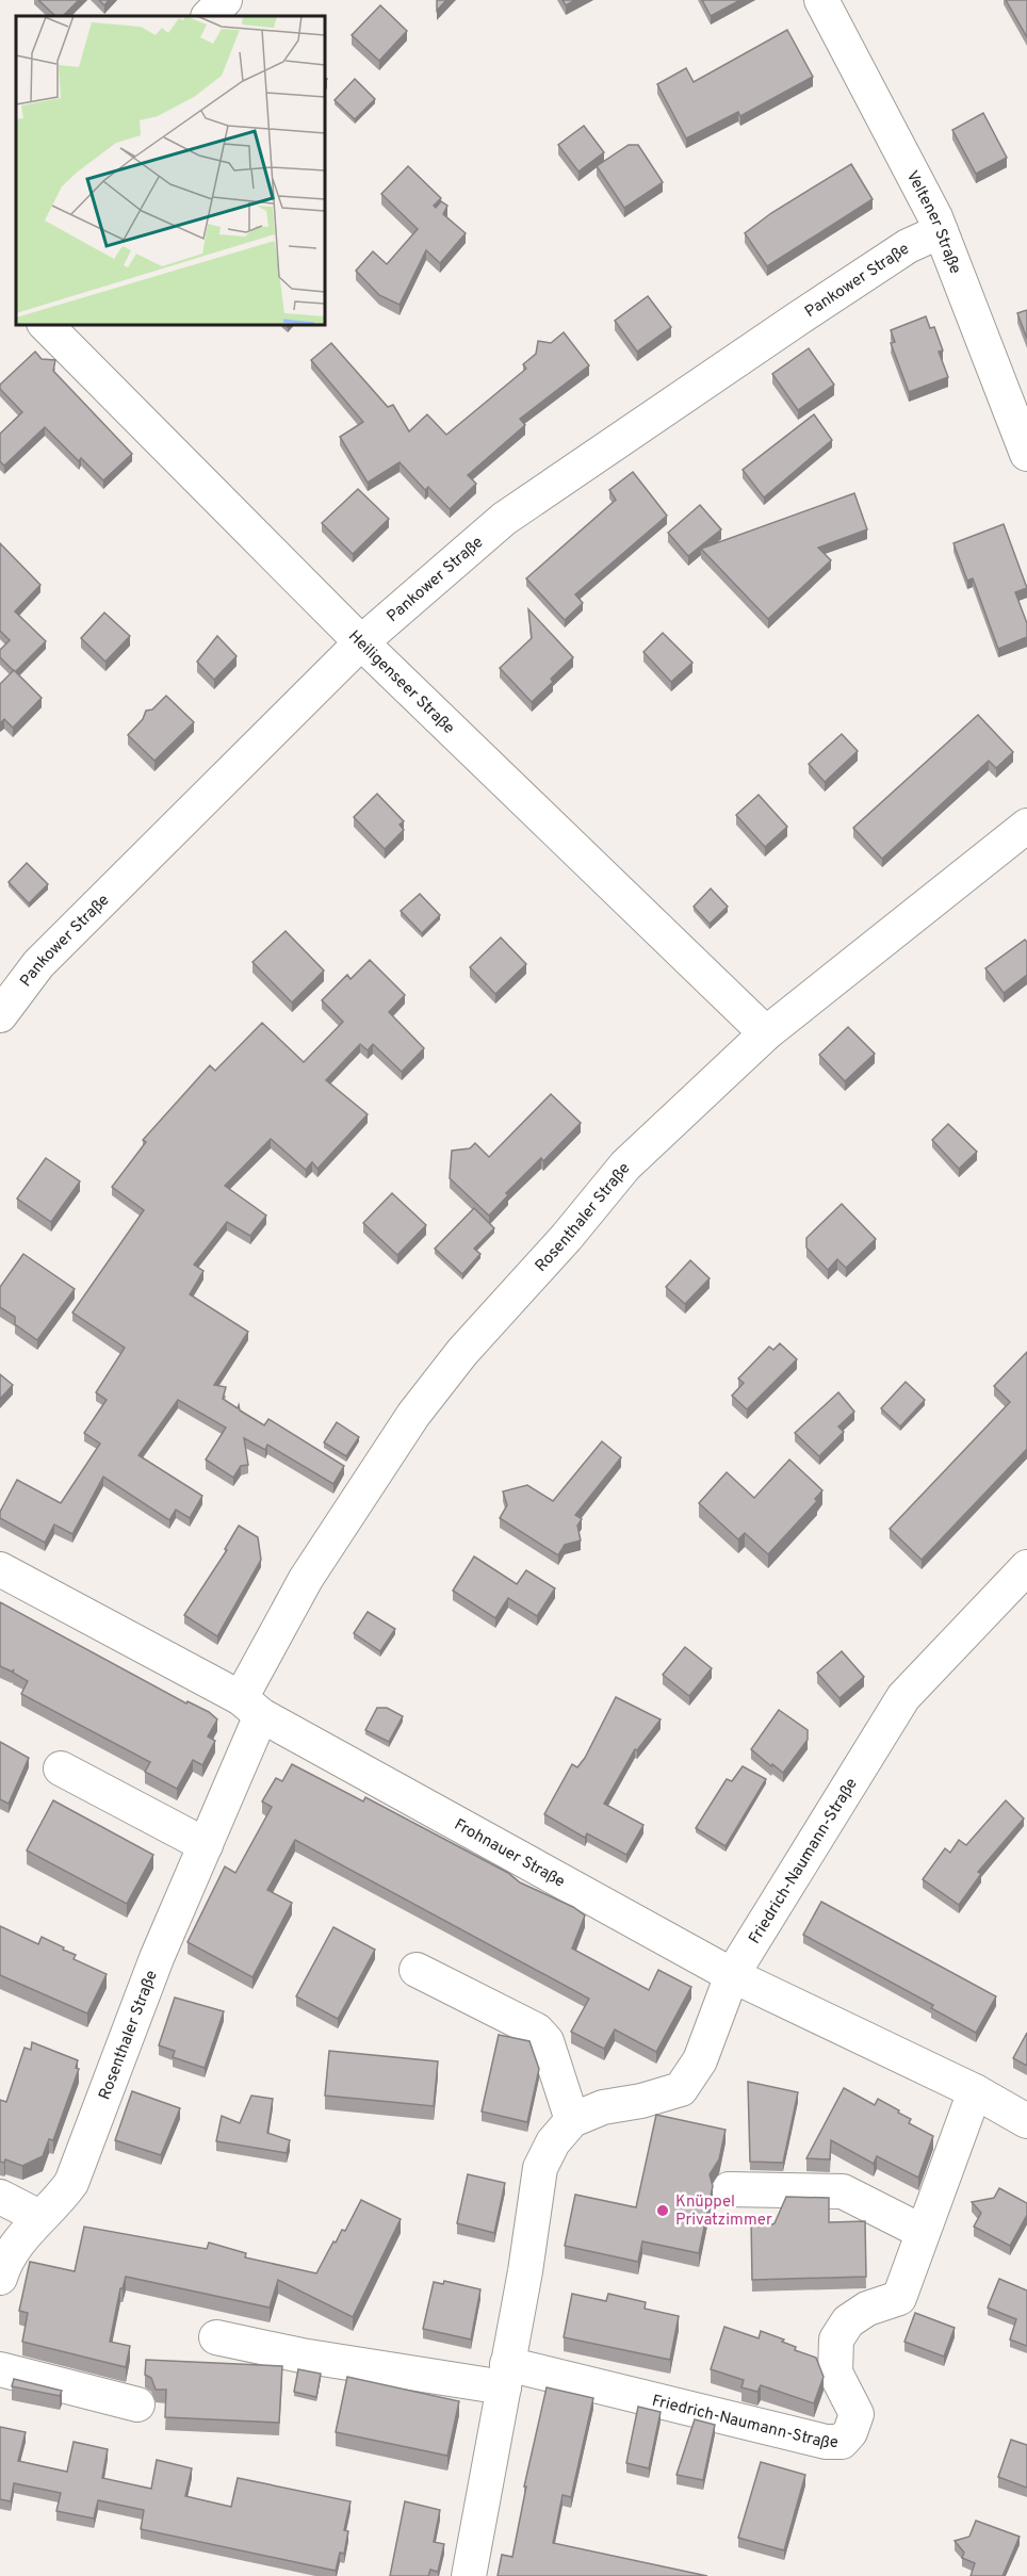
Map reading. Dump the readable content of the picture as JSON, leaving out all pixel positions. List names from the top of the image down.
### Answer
{
  "streets": {
    "street": [
      "Veltener Straße",
      "Pankower Straße",
      "Heiligenseer Straße",
      "Rosenthaler Straße",
      "Frohnauer Straße",
      "Friedrich-Naumann-Straße"
    ]
  },
  "crossings": [
    ["Veltener Straße", "Pankower Straße"],
    ["Pankower Straße", "Heiligenseer Straße"],
    ["Heiligenseer Straße", "Rosenthaler Straße"],
    ["Rosenthaler Straße", "Frohnauer Straße"],
    ["Frohnauer Straße", "Friedrich-Naumann-Straße"]
  ],
  "places": ["Knüppel Privatzimmer"]
}
